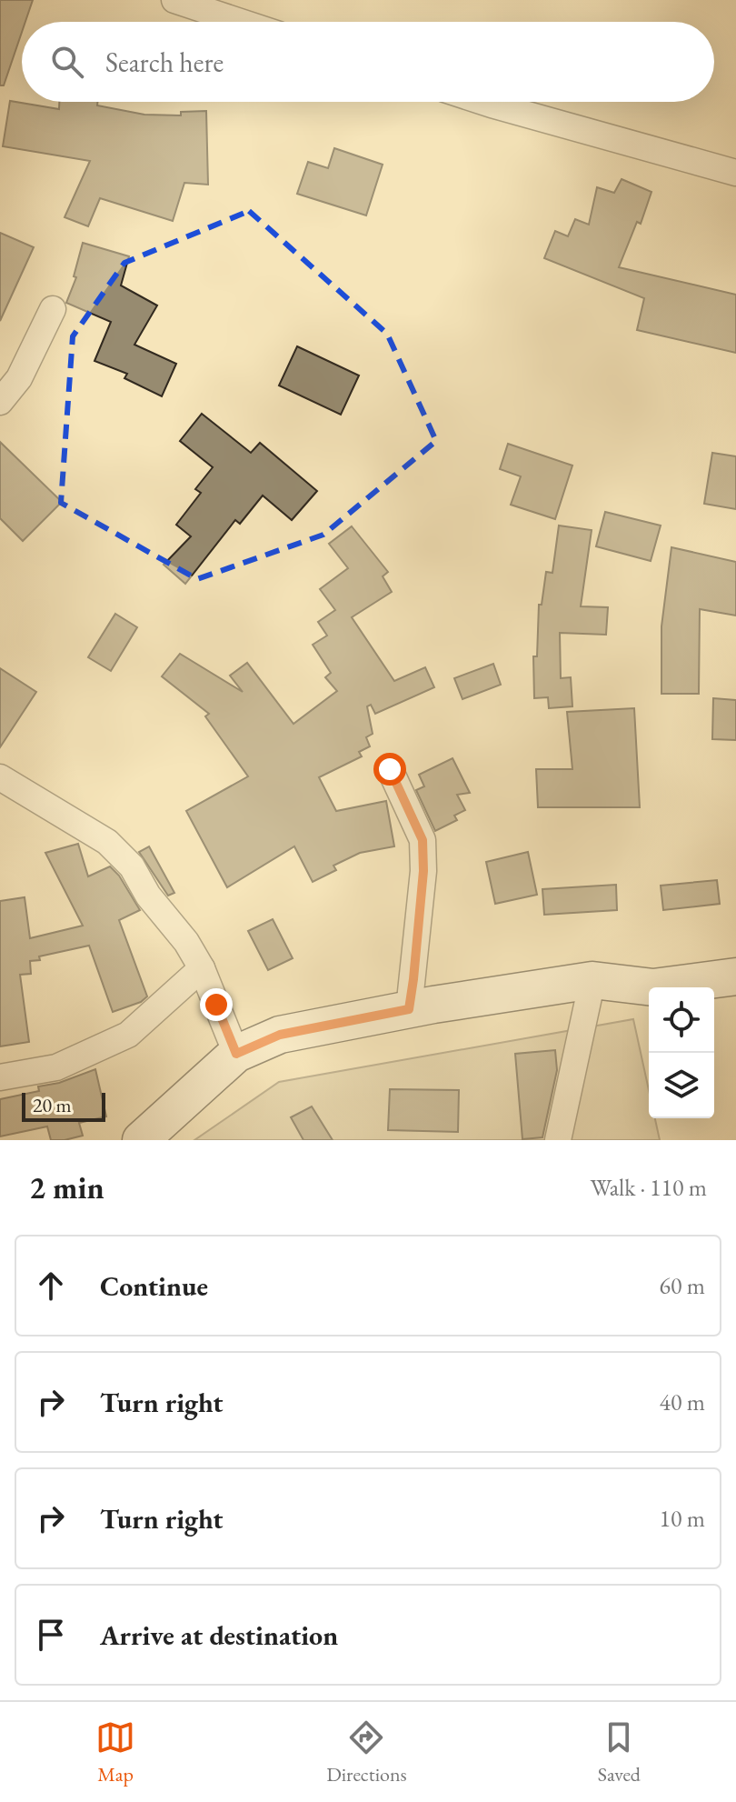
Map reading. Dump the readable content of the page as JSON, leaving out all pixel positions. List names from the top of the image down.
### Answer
{
  "scale_bar": "20 m",
  "page": {
    "search": "Search here",
    "scale": "20 m",
    "heading": ["2 min", "Walk · 110 m"],
    "list": [
      ["Continue", "60 m"],
      ["Turn right", "40 m"],
      ["Turn right", "10 m"],
      "Arrive at destination"
    ],
    "nav": ["Map", "Directions", "Saved"]
  }
}
